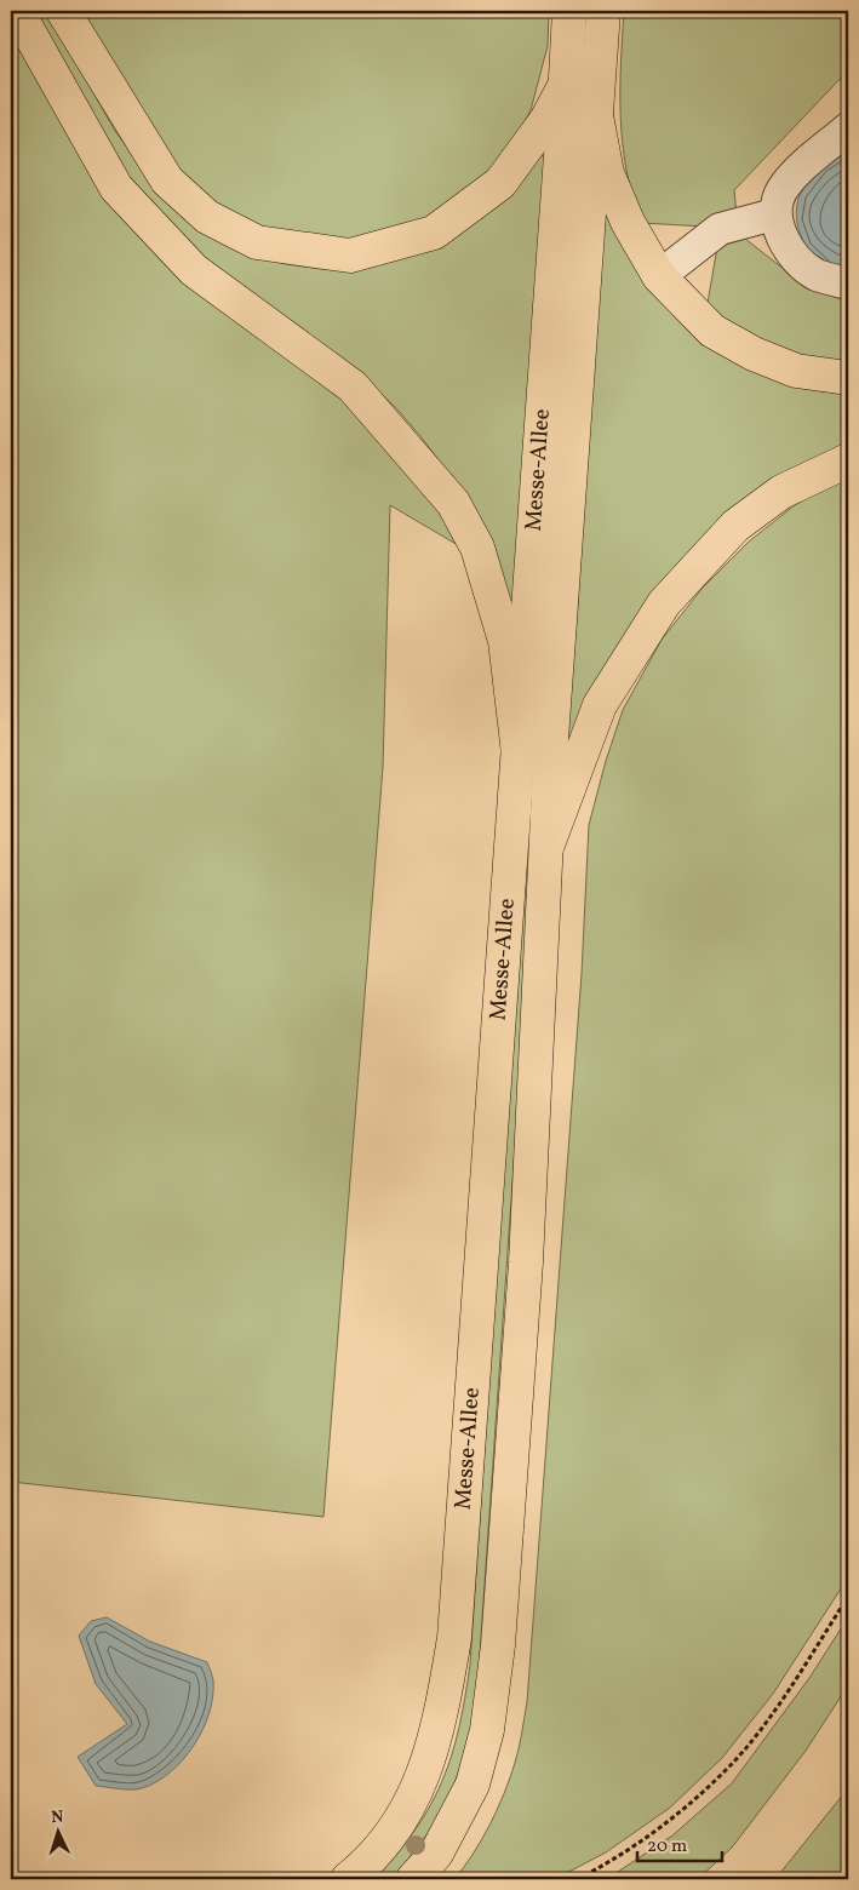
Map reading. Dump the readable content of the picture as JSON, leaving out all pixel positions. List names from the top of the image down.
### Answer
{
  "streets": {
    "main road": ["Messe-Allee"]
  },
  "scale_bar": "20 m",
  "north": "top"
}
